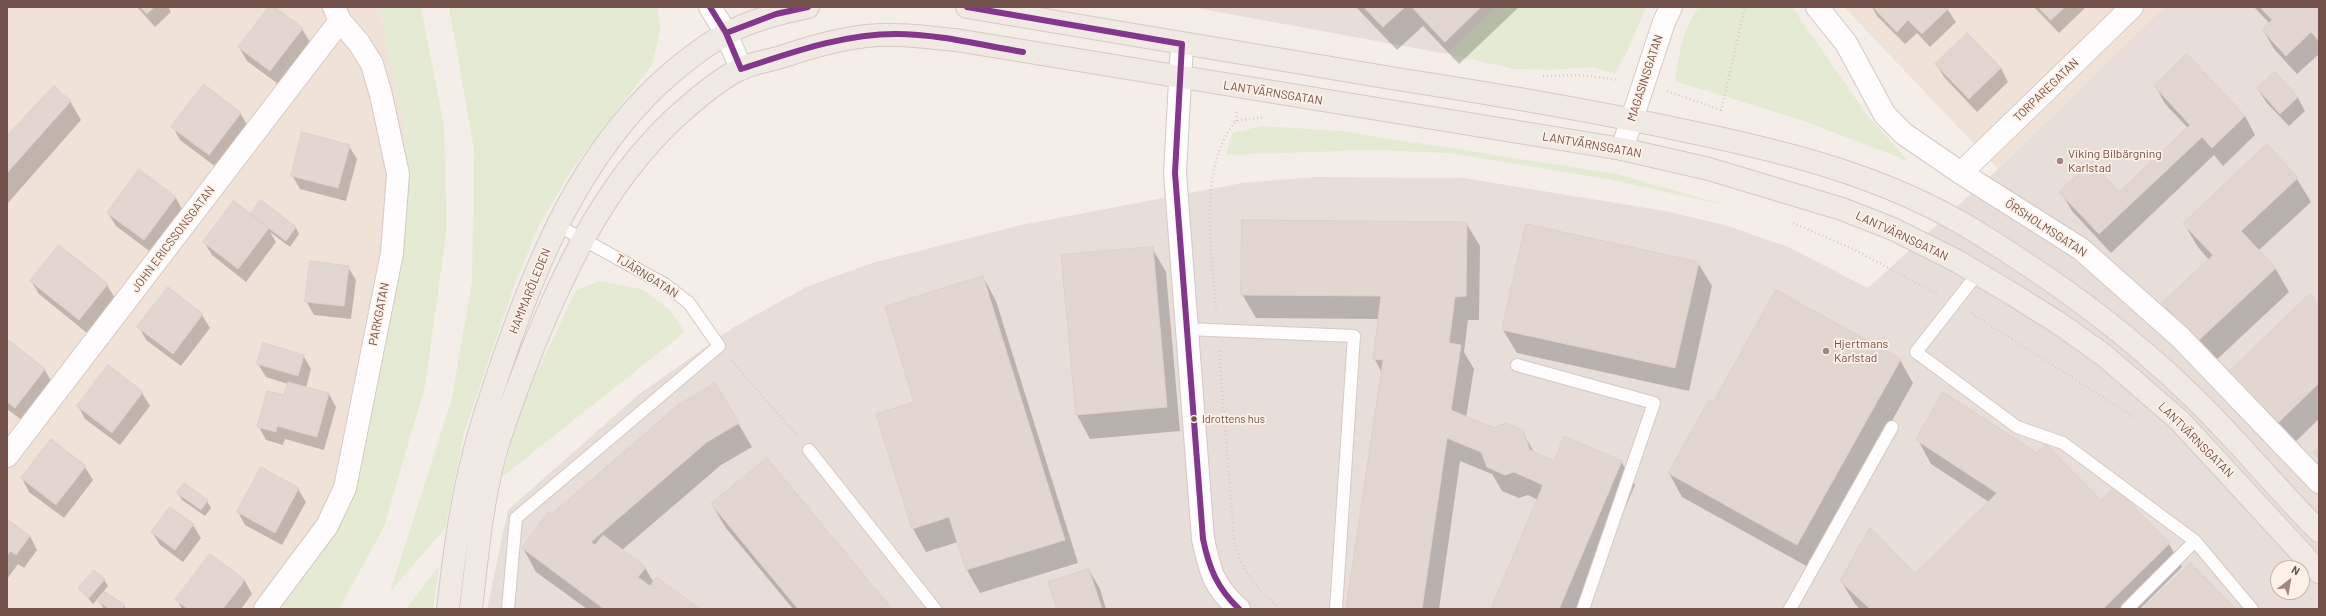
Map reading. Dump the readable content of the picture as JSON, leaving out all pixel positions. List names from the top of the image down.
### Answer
{
  "streets": {
    "main road": ["LANTVÄRNSGATAN", "HAMMARÖLEDEN"],
    "street": [
      "MAGASINSGATAN",
      "TORPAREGATAN",
      "ÖRSHOLMSGATAN",
      "JOHN ERICSSONSGATAN",
      "PARKGATAN"
    ],
    "lane": ["TJÄRNGATAN"]
  },
  "crossings": [
    ["MAGASINSGATAN", "LANTVÄRNSGATAN"],
    ["TORPAREGATAN", "ÖRSHOLMSGATAN"],
    ["LANTVÄRNSGATAN", "HAMMARÖLEDEN"],
    ["JOHN ERICSSONSGATAN", "PARKGATAN"],
    ["TJÄRNGATAN", "HAMMARÖLEDEN"]
  ],
  "places": ["Viking Bilbärgning Karlstad", "Hjertmans Karlstad", "Idrottens hus"],
  "north": "top right"
}
